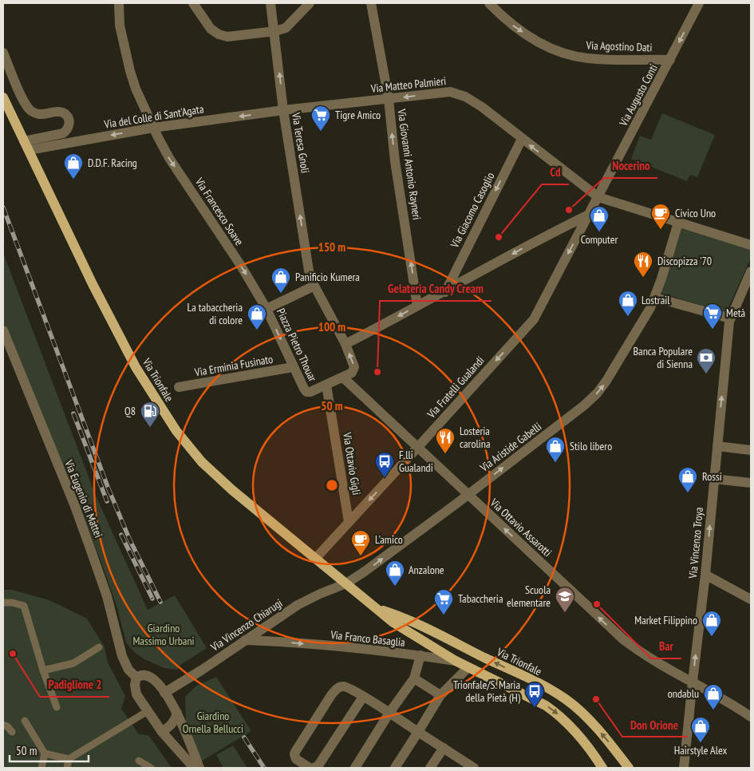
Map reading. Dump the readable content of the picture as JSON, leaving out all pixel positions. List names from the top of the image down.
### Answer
{
  "streets": {
    "main road": ["Via Trionfale"],
    "street": [
      "Via Agostino Dati",
      "Via Matteo Palmieri",
      "Via Augusto Conti",
      "Via del Colle di Sant'Agata",
      "Via Teresa Gnoli",
      "Via Giovanni Antonio Rayneri",
      "Via Giacomo Casoglio",
      "Via Francesco Soave",
      "Piazza Pietro Thouar",
      "Via Erminia Fusinato",
      "Via Fratelli Gualandi",
      "Via Aristide Gabelli",
      "Via Ottavio Gigli",
      "Via Eugenio di Mattei",
      "Via Ottavio Assarotti",
      "Via Vincenzo Troya",
      "Via Vincenzo Chiarugi",
      "Via Franco Basaglia"
    ]
  },
  "crossings": [
    ["Via Agostino Dati", "Via Augusto Conti"],
    ["Via Matteo Palmieri", "Via Augusto Conti"],
    ["Via Matteo Palmieri", "Via del Colle di Sant'Agata"],
    ["Via Matteo Palmieri", "Via Teresa Gnoli"],
    ["Via Matteo Palmieri", "Via Giovanni Antonio Rayneri"],
    ["Via Matteo Palmieri", "Via Giacomo Casoglio"],
    ["Via Matteo Palmieri", "Via Aristide Gabelli"],
    ["Via Augusto Conti", "Via Fratelli Gualandi"],
    ["Via del Colle di Sant'Agata", "Via Teresa Gnoli"],
    ["Via del Colle di Sant'Agata", "Via Francesco Soave"],
    ["Via del Colle di Sant'Agata", "Via Trionfale"],
    ["Via Teresa Gnoli", "Piazza Pietro Thouar"],
    ["Via Francesco Soave", "Piazza Pietro Thouar"],
    ["Piazza Pietro Thouar", "Via Erminia Fusinato"],
    ["Piazza Pietro Thouar", "Via Ottavio Gigli"],
    ["Piazza Pietro Thouar", "Via Ottavio Assarotti"],
    ["Via Trionfale", "Via Fratelli Gualandi"],
    ["Via Trionfale", "Via Aristide Gabelli"],
    ["Via Trionfale", "Via Vincenzo Chiarugi"],
    ["Via Trionfale", "Via Franco Basaglia"],
    ["Via Fratelli Gualandi", "Via Ottavio Gigli"],
    ["Via Fratelli Gualandi", "Via Ottavio Assarotti"],
    ["Via Aristide Gabelli", "Via Ottavio Assarotti"],
    ["Via Aristide Gabelli", "Via Vincenzo Chiarugi"],
    ["Via Ottavio Assarotti", "Via Vincenzo Troya"],
    ["Via Vincenzo Chiarugi", "Via Franco Basaglia"]
  ],
  "one_way": [
    "Via Agostino Dati",
    "Via Matteo Palmieri",
    "Via del Colle di Sant'Agata",
    "Via Teresa Gnoli",
    "Via Giovanni Antonio Rayneri",
    "Via Giacomo Casoglio",
    "Via Francesco Soave",
    "Via Aristide Gabelli",
    "Via Ottavio Assarotti",
    "Via Vincenzo Troya",
    "Via Franco Basaglia"
  ],
  "parks": ["Giardino Massimo Urbani", "Giardino Ornella Bellucci"],
  "places": {
    "supermarket": ["Tigre Amico", "Metà", "Tabaccheria"],
    "shop": [
      "D.D.F. Racing",
      "Computer",
      "Panificio Kumera",
      "Lostrail",
      "La tabaccheria di colore",
      "Stilo libero",
      "Rossi",
      "Anzalone",
      "Market Filippino",
      "ondablu",
      "Hairstyle Alex"
    ],
    "other": [
      "Nocerino",
      "Cd",
      "Gelateria Candy Cream",
      "Bar",
      "Padiglione 2",
      "Don Orione"
    ],
    "cafe": ["Civico Uno", "L'amico"],
    "restaurant": ["Discopizza '70", "Losteria carolina"],
    "bank": ["Banca Populare di Sienna"],
    "fuel station": ["Q8"],
    "bus stop": ["F.lli Gualandi", "Trionfale/S. Maria della Pietà (H)"],
    "school or university": ["Scuola elementare"]
  },
  "scale_bar": "50 m",
  "rings": ["150 m", "100 m", "50 m"]
}
